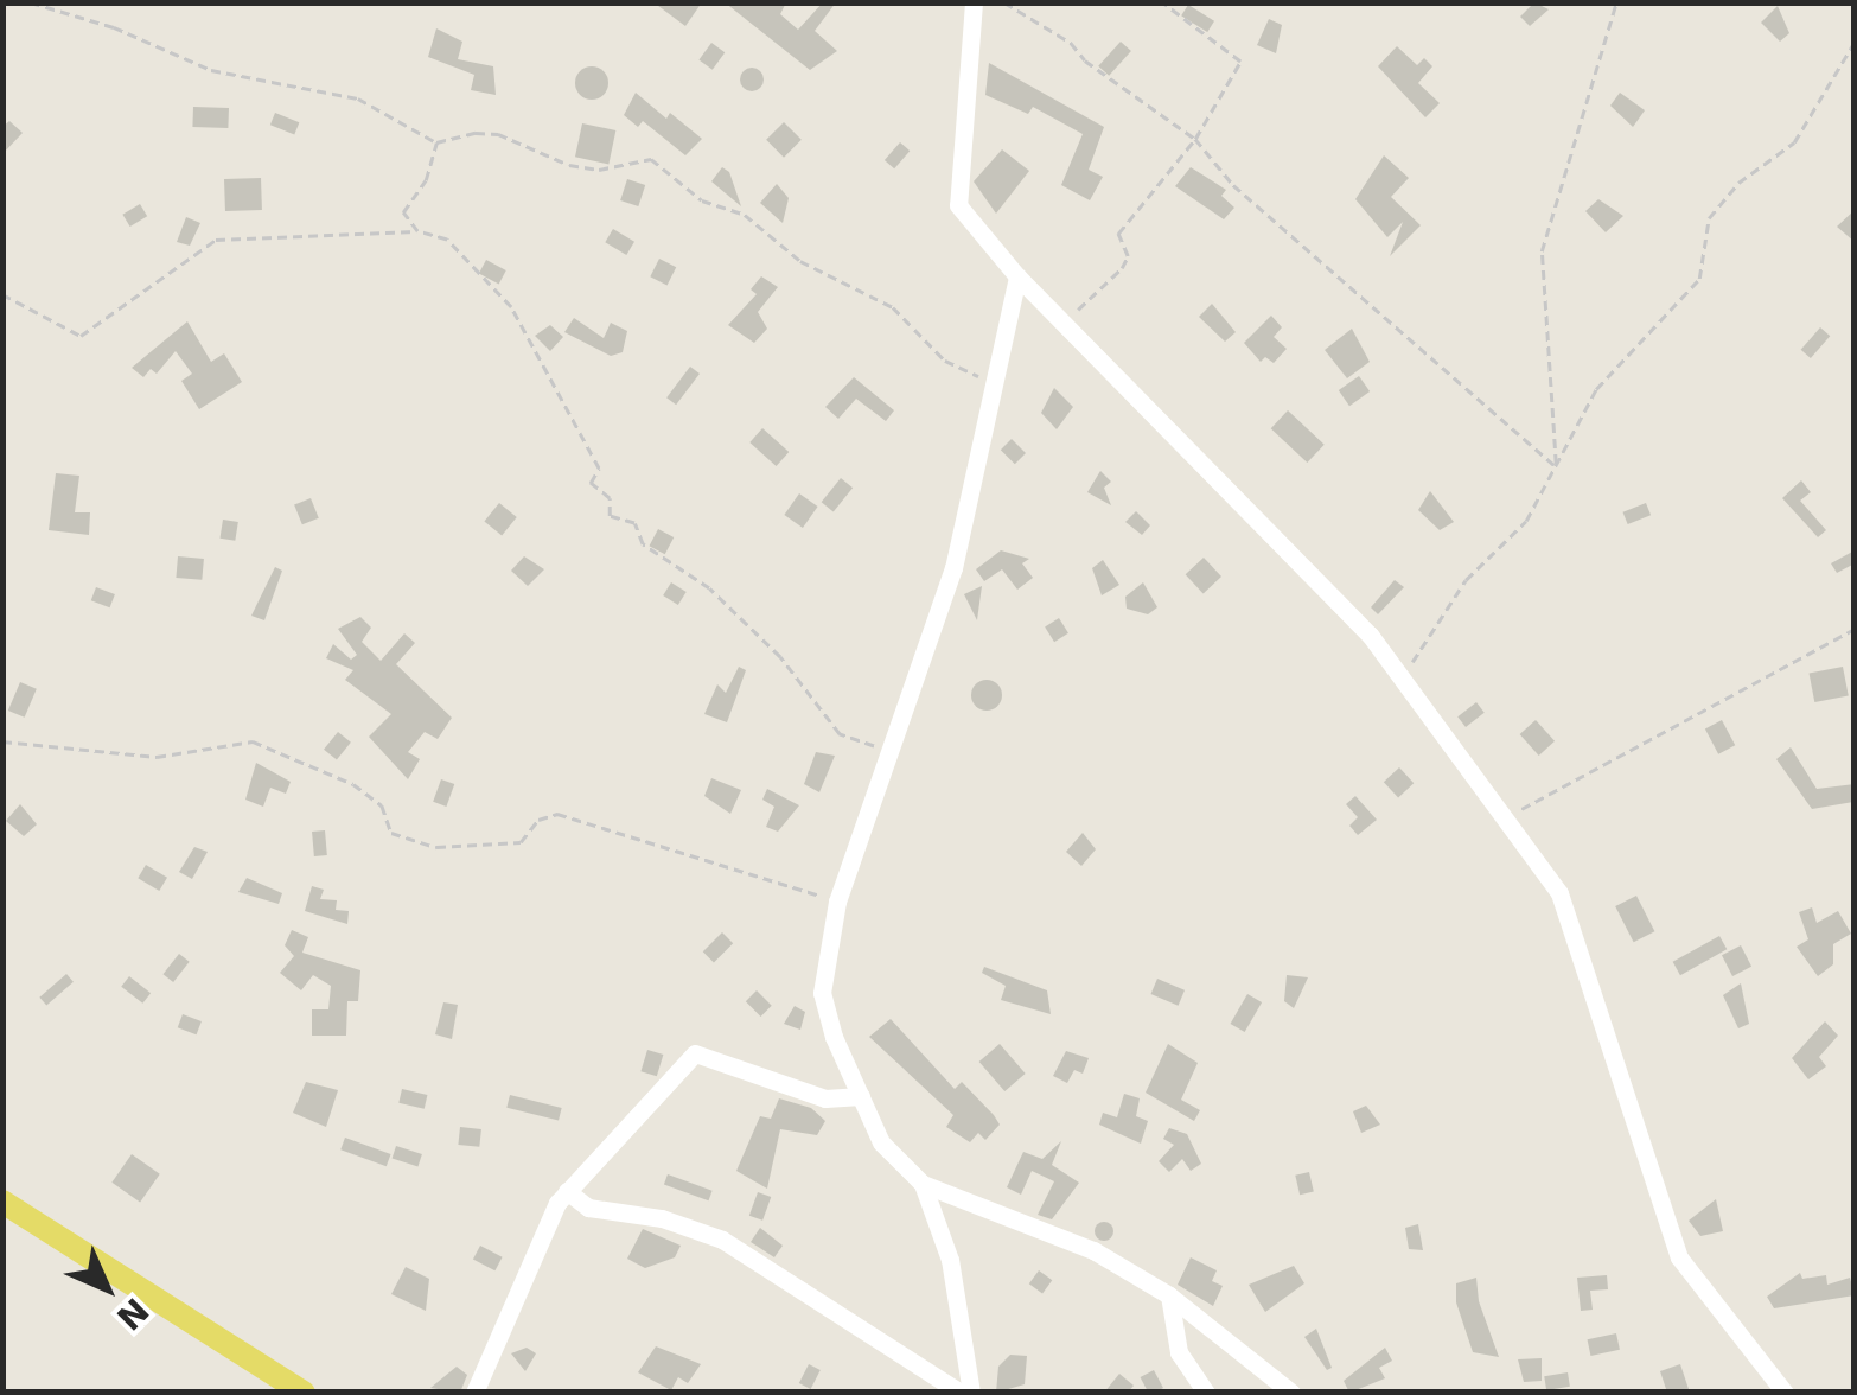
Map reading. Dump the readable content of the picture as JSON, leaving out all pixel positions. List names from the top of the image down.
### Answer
{
  "north": "bottom right"
}
